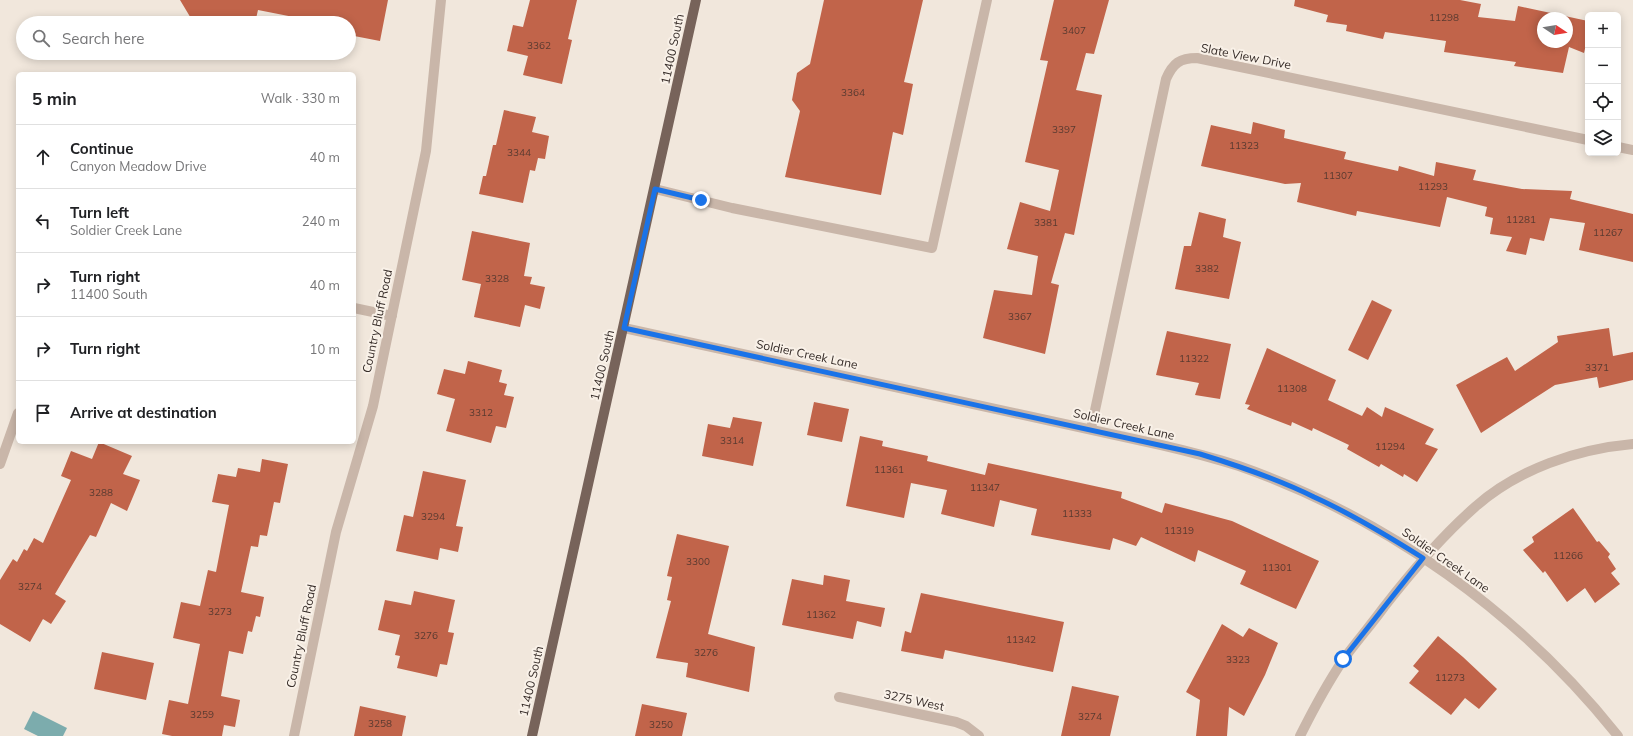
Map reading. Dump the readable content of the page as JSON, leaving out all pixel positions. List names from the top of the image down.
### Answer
{
  "streets": {
    "main road": ["11400 South"],
    "street": [
      "Slate View Drive",
      "Country Bluff Road",
      "Soldier Creek Lane",
      "3275 West"
    ]
  },
  "crossings": [
    ["11400 South", "Soldier Creek Lane"],
    ["Slate View Drive", "Soldier Creek Lane"]
  ],
  "house_numbers": [
    "11298",
    "3407",
    "3362",
    "3364",
    "3397",
    "11323",
    "3344",
    "11307",
    "11293",
    "11281",
    "3381",
    "11267",
    "3382",
    "3328",
    "3367",
    "11322",
    "3371",
    "11308",
    "3312",
    "3314",
    "11294",
    "11361",
    "11347",
    "3288",
    "11333",
    "3294",
    "11319",
    "11266",
    "3300",
    "11301",
    "3274",
    "3273",
    "11362",
    "3276",
    "11342",
    "3276",
    "3323",
    "11273",
    "3259",
    "3274",
    "3258",
    "3250"
  ],
  "north": "right",
  "page": {
    "map_buttons": ["+", "−"],
    "search": "Search here",
    "heading": ["5 min", "Walk · 330 m"],
    "list": [
      ["Continue", "Canyon Meadow Drive", "40 m"],
      ["Turn left", "Soldier Creek Lane", "240 m"],
      ["Turn right", "11400 South", "40 m"],
      ["Turn right", "10 m"],
      "Arrive at destination"
    ]
  }
}
